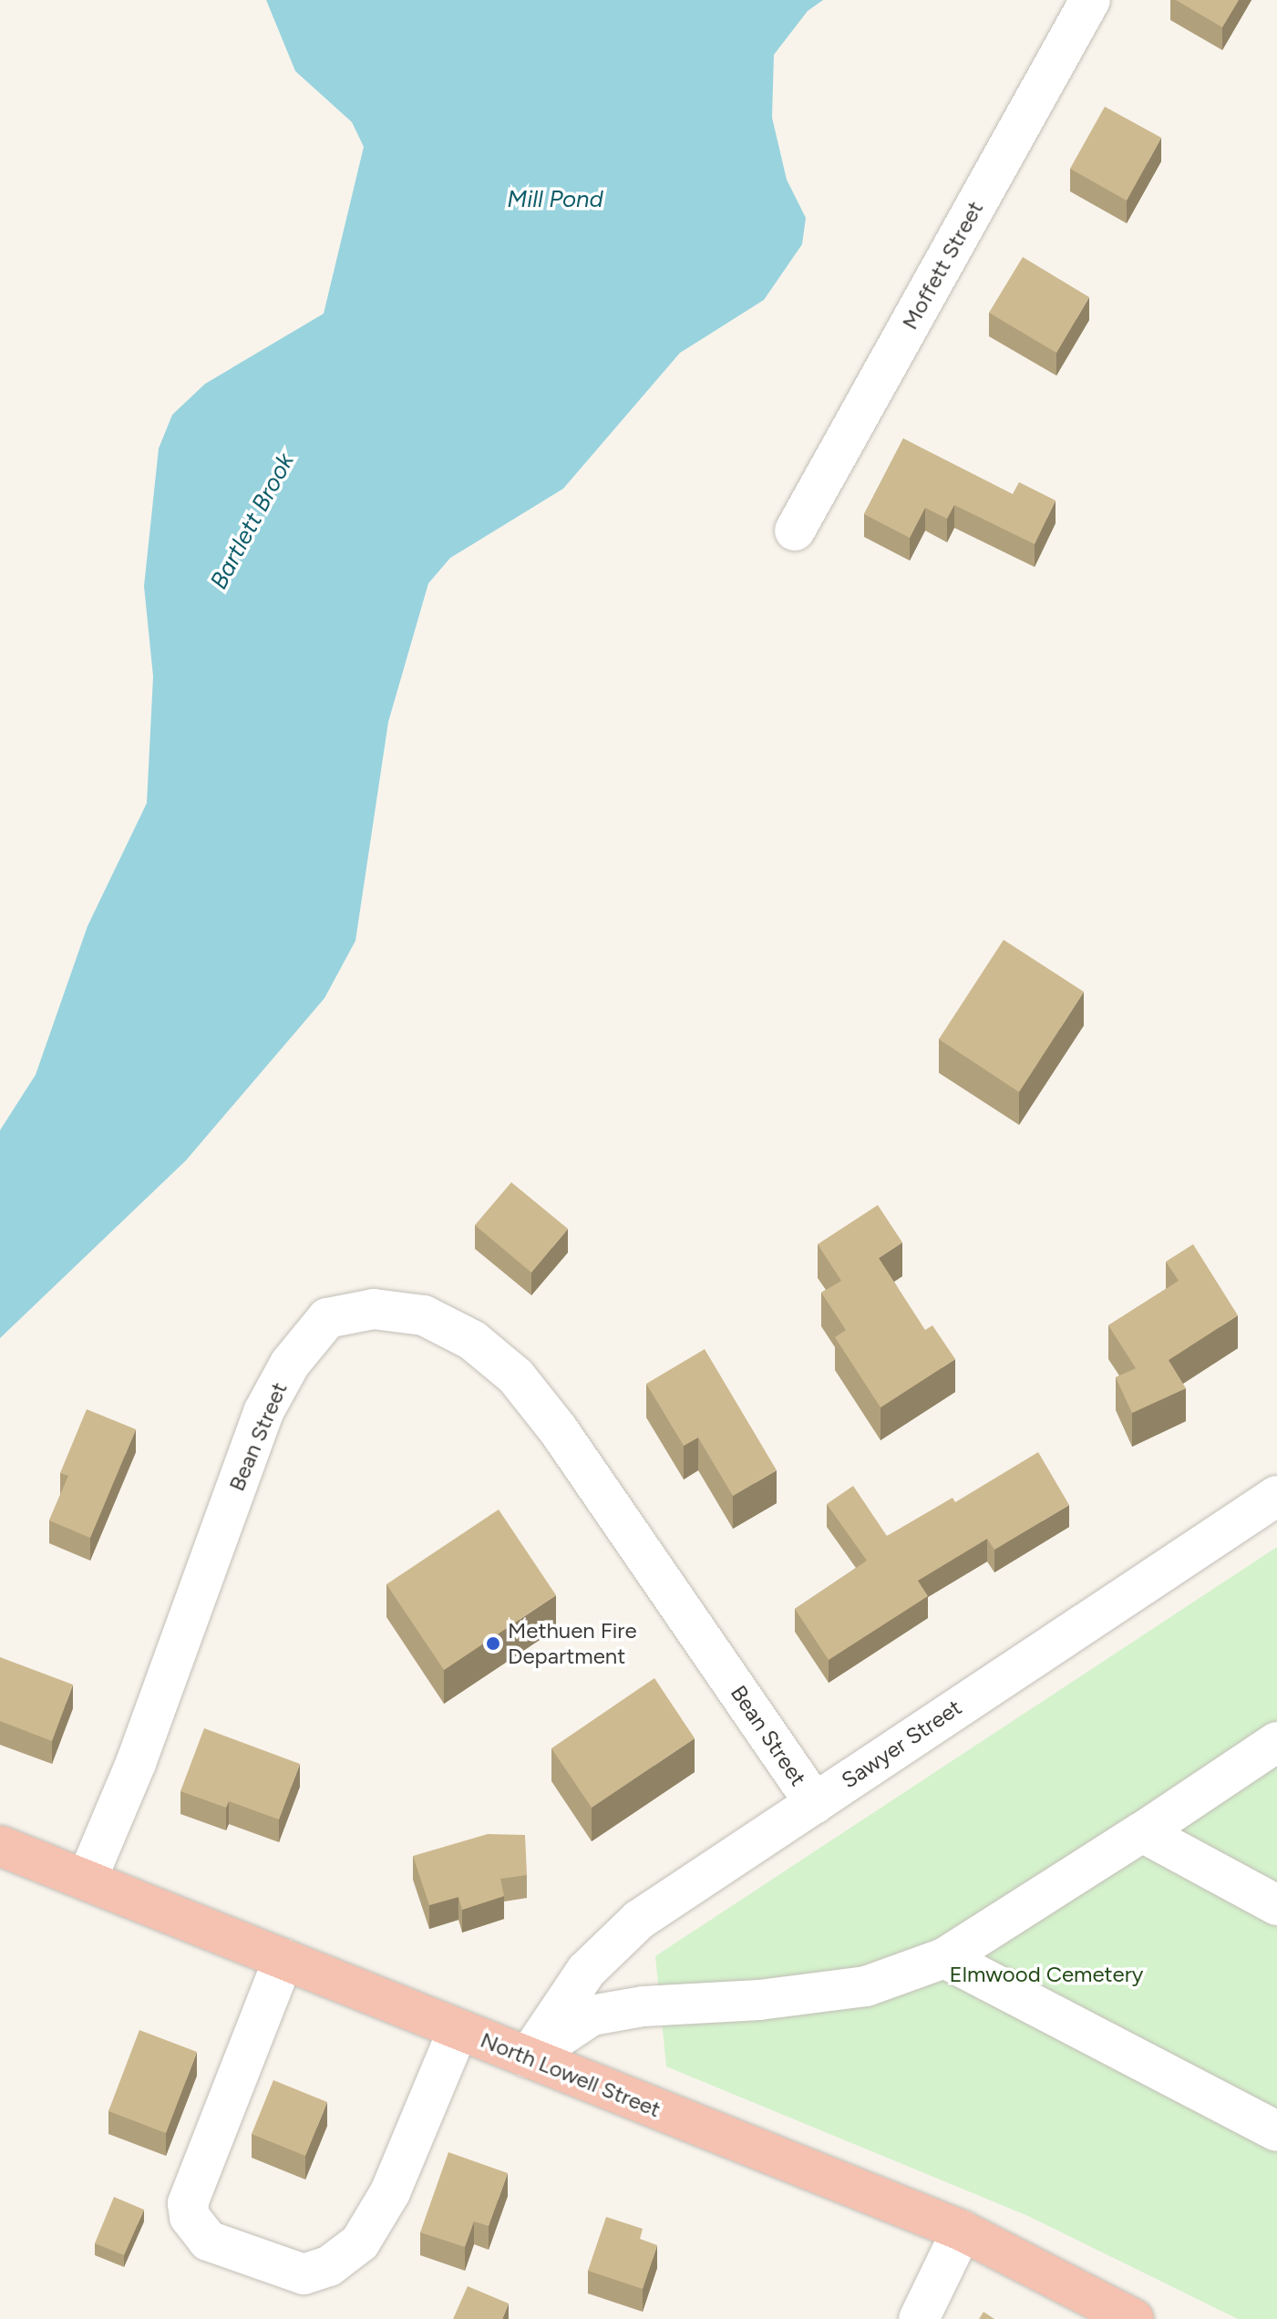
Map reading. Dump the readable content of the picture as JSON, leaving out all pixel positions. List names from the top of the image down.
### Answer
{
  "streets": {
    "main road": ["North Lowell Street"],
    "street": ["Moffett Street", "Bean Street", "Sawyer Street"]
  },
  "crossings": [
    ["Bean Street", "Sawyer Street"],
    ["Bean Street", "North Lowell Street"],
    ["Sawyer Street", "North Lowell Street"]
  ],
  "water": ["Mill Pond", "Bartlett Brook"],
  "parks": ["Elmwood Cemetery"],
  "places": ["Methuen Fire Department"]
}
